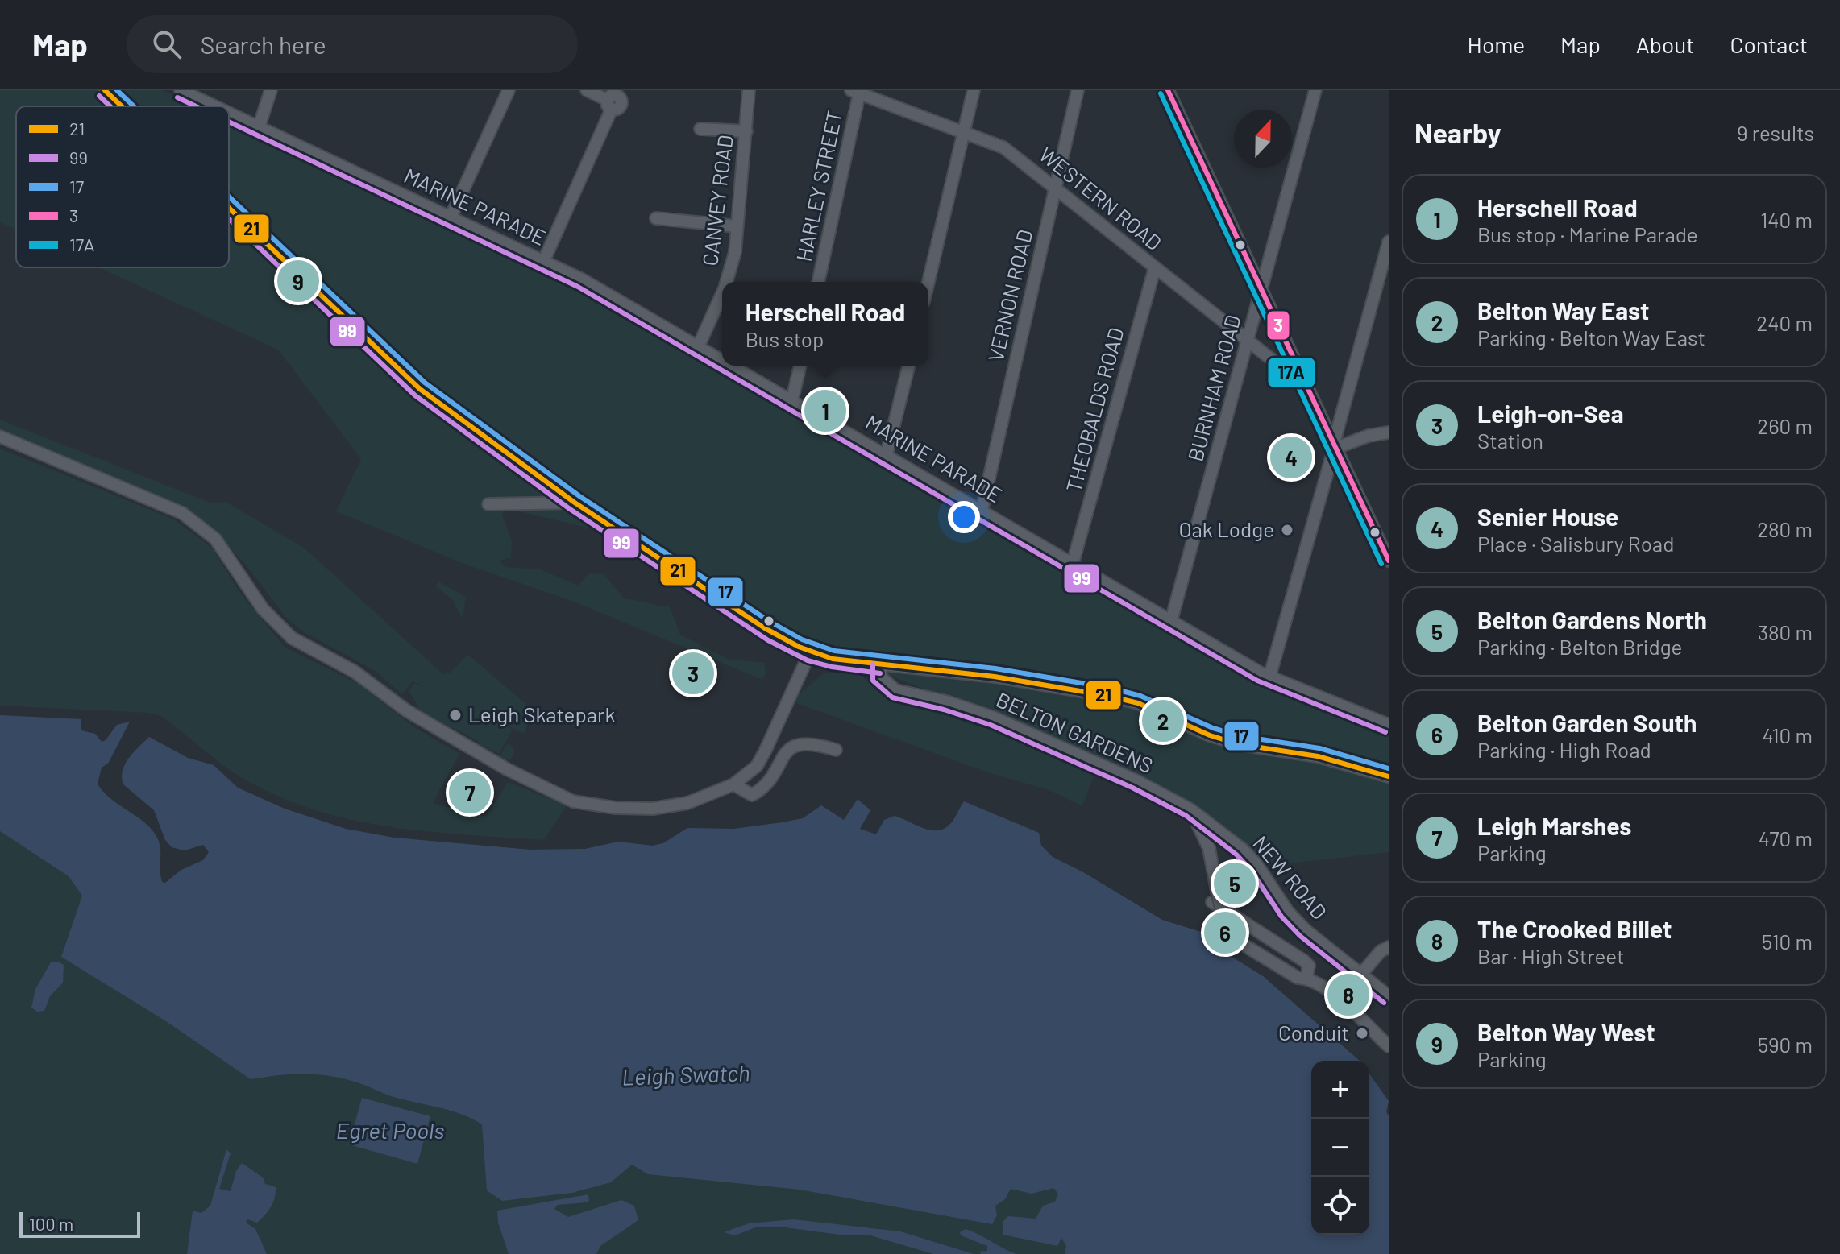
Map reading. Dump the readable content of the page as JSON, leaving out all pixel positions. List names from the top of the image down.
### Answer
{
  "streets": {
    "street": [
      "HARLEY STREET",
      "WESTERN ROAD",
      "CANVEY ROAD",
      "MARINE PARADE",
      "VERNON ROAD",
      "BURNHAM ROAD",
      "THEOBALDS ROAD",
      "BELTON GARDENS",
      "NEW ROAD"
    ]
  },
  "crossings": [
    ["HARLEY STREET", "WESTERN ROAD"],
    ["WESTERN ROAD", "VERNON ROAD"],
    ["WESTERN ROAD", "BURNHAM ROAD"],
    ["WESTERN ROAD", "THEOBALDS ROAD"],
    ["CANVEY ROAD", "MARINE PARADE"],
    ["MARINE PARADE", "VERNON ROAD"],
    ["MARINE PARADE", "BURNHAM ROAD"],
    ["MARINE PARADE", "THEOBALDS ROAD"],
    ["BELTON GARDENS", "NEW ROAD"]
  ],
  "water": ["Leigh Swatch", "Egret Pools"],
  "places": ["Oak Lodge", "Leigh Skatepark", "Conduit"],
  "lines": [
    "transit line 21",
    "transit line 17",
    "transit line 3",
    "transit line 17A",
    "transit line 99"
  ],
  "legend": [
    "21",
    "99",
    "17",
    "3",
    "17A"
  ],
  "scale_bar": "100 m",
  "north": "top",
  "page": {
    "header": "Map",
    "search": "Search here",
    "nav": [
      "Home",
      "Map",
      "About",
      "Contact"
    ],
    "heading": ["Nearby", "9 results"],
    "list": [
      {
        "mark": "1",
        "name": "Herschell Road",
        "note": "Bus stop · Marine Parade",
        "value": "140 m"
      },
      {
        "mark": "2",
        "name": "Belton Way East",
        "note": "Parking · Belton Way East",
        "value": "240 m"
      },
      {
        "mark": "3",
        "name": "Leigh-on-Sea",
        "note": "Station",
        "value": "260 m"
      },
      {
        "mark": "4",
        "name": "Senier House",
        "note": "Place · Salisbury Road",
        "value": "280 m"
      },
      {
        "mark": "5",
        "name": "Belton Gardens North",
        "note": "Parking · Belton Bridge",
        "value": "380 m"
      },
      {
        "mark": "6",
        "name": "Belton Garden South",
        "note": "Parking · High Road",
        "value": "410 m"
      },
      {
        "mark": "7",
        "name": "Leigh Marshes",
        "note": "Parking",
        "value": "470 m"
      },
      {
        "mark": "8",
        "name": "The Crooked Billet",
        "note": "Bar · High Street",
        "value": "510 m"
      },
      {
        "mark": "9",
        "name": "Belton Way West",
        "note": "Parking",
        "value": "590 m"
      }
    ],
    "pins": [
      "9",
      "1",
      "4",
      "3",
      "2",
      "7",
      "5",
      "6",
      "8"
    ],
    "popup": ["Herschell Road", "Bus stop"],
    "map_buttons": ["+", "−"],
    "scale": "100 m"
  }
}
